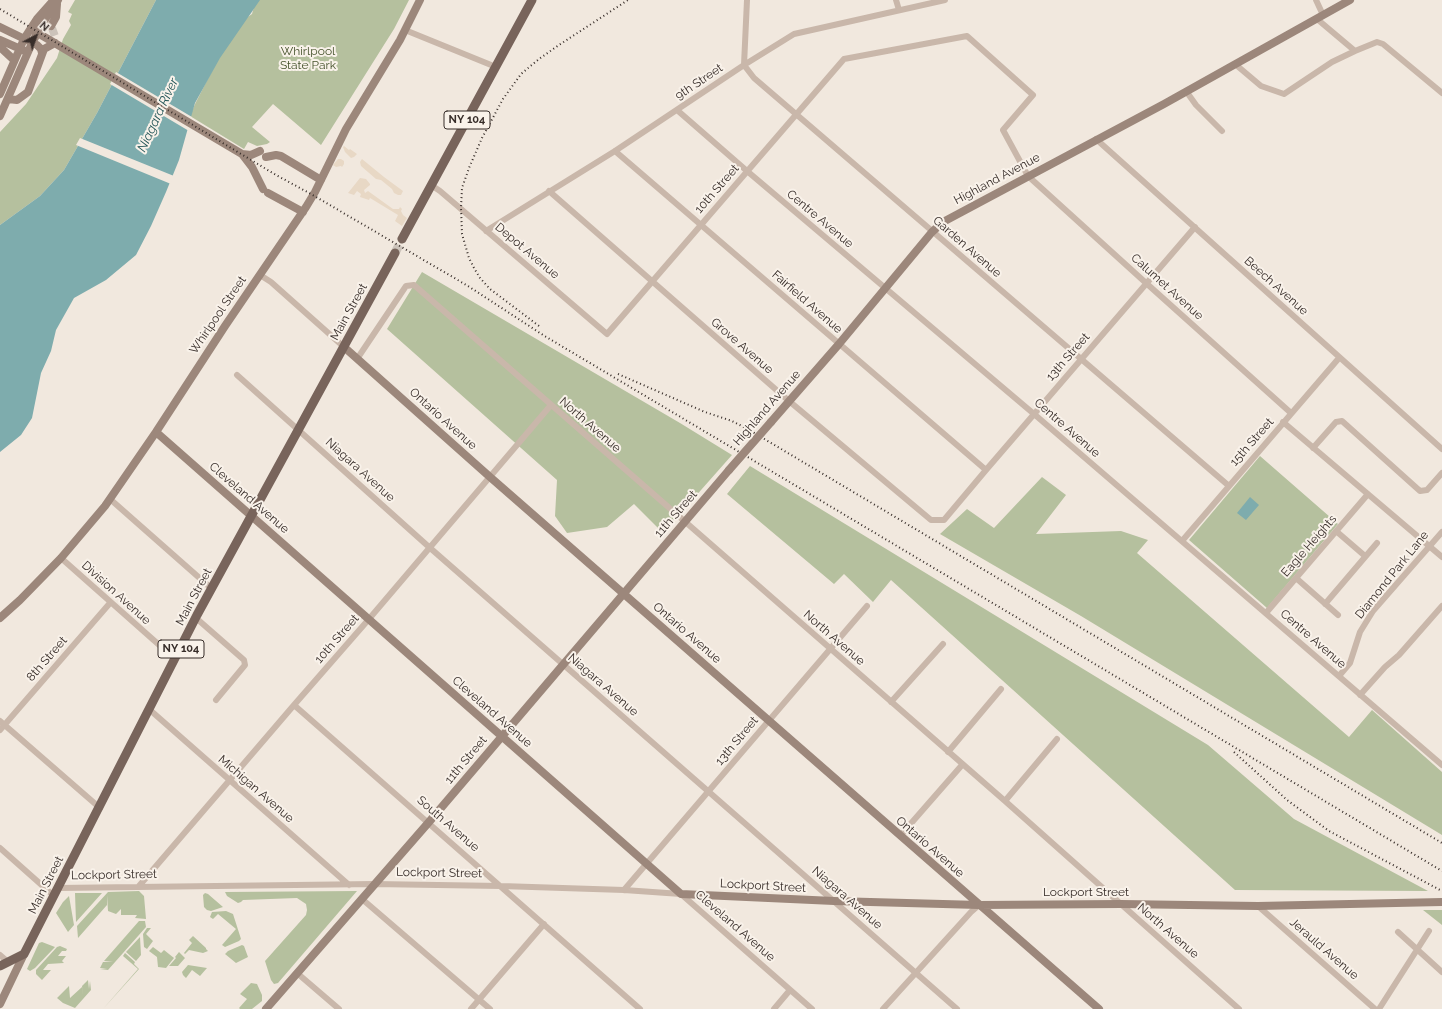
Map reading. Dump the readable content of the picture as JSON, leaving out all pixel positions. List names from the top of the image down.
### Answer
{
  "streets": {
    "main road": ["NY 104", "Main Street"],
    "street": [
      "9th Street",
      "Highland Avenue",
      "10th Street",
      "Centre Avenue",
      "Garden Avenue",
      "Depot Avenue",
      "Beech Avenue",
      "Calumet Avenue",
      "Fairfield Avenue",
      "Whirlpool Street",
      "Grove Avenue",
      "13th Street",
      "Ontario Avenue",
      "North Avenue",
      "15th Street",
      "Niagara Avenue",
      "Cleveland Avenue",
      "11th Street",
      "Eagle Heights",
      "Diamond Park Lane",
      "Division Avenue",
      "8th Street",
      "Michigan Avenue",
      "South Avenue",
      "Lockport Street",
      "Jerauld Avenue"
    ]
  },
  "crossings": [
    ["9th Street", "Centre Avenue"],
    ["9th Street", "Garden Avenue"],
    ["9th Street", "Depot Avenue"],
    ["9th Street", "Fairfield Avenue"],
    ["9th Street", "Grove Avenue"],
    ["NY 104", "Depot Avenue"],
    ["Highland Avenue", "Centre Avenue"],
    ["Highland Avenue", "Garden Avenue"],
    ["Highland Avenue", "Beech Avenue"],
    ["Highland Avenue", "Calumet Avenue"],
    ["Highland Avenue", "Fairfield Avenue"],
    ["Highland Avenue", "Grove Avenue"],
    ["Highland Avenue", "11th Street"],
    ["10th Street", "Centre Avenue"],
    ["10th Street", "Garden Avenue"],
    ["10th Street", "Depot Avenue"],
    ["10th Street", "Calumet Avenue"],
    ["10th Street", "Fairfield Avenue"],
    ["10th Street", "Grove Avenue"],
    ["10th Street", "Ontario Avenue"],
    ["10th Street", "North Avenue"],
    ["10th Street", "Niagara Avenue"],
    ["10th Street", "Cleveland Avenue"],
    ["10th Street", "Michigan Avenue"],
    ["10th Street", "South Avenue"],
    ["10th Street", "Lockport Street"],
    ["Centre Avenue", "13th Street"],
    ["Centre Avenue", "15th Street"],
    ["Centre Avenue", "Eagle Heights"],
    ["Centre Avenue", "Diamond Park Lane"],
    ["Garden Avenue", "13th Street"],
    ["Garden Avenue", "15th Street"],
    ["Beech Avenue", "13th Street"],
    ["Beech Avenue", "15th Street"],
    ["Calumet Avenue", "13th Street"],
    ["Calumet Avenue", "15th Street"],
    ["Fairfield Avenue", "13th Street"],
    ["Main Street", "Ontario Avenue"],
    ["Main Street", "Niagara Avenue"],
    ["Main Street", "Cleveland Avenue"],
    ["Main Street", "Division Avenue"],
    ["Main Street", "Michigan Avenue"],
    ["Main Street", "Lockport Street"],
    ["Whirlpool Street", "Ontario Avenue"],
    ["Whirlpool Street", "Cleveland Avenue"],
    ["Whirlpool Street", "Division Avenue"],
    ["Grove Avenue", "13th Street"],
    ["13th Street", "Ontario Avenue"],
    ["13th Street", "North Avenue"],
    ["13th Street", "Niagara Avenue"],
    ["13th Street", "Cleveland Avenue"],
    ["13th Street", "Lockport Street"],
    ["Ontario Avenue", "North Avenue"],
    ["Ontario Avenue", "11th Street"],
    ["Ontario Avenue", "Lockport Street"],
    ["North Avenue", "11th Street"],
    ["North Avenue", "Lockport Street"],
    ["Niagara Avenue", "11th Street"],
    ["Niagara Avenue", "Lockport Street"],
    ["Cleveland Avenue", "11th Street"],
    ["Cleveland Avenue", "Lockport Street"],
    ["11th Street", "South Avenue"],
    ["11th Street", "Lockport Street"],
    ["Division Avenue", "8th Street"],
    ["Michigan Avenue", "Lockport Street"],
    ["South Avenue", "Lockport Street"],
    ["Lockport Street", "Jerauld Avenue"]
  ],
  "water": ["Niagara River"],
  "parks": ["Whirlpool State Park"],
  "north": "top right"
}
